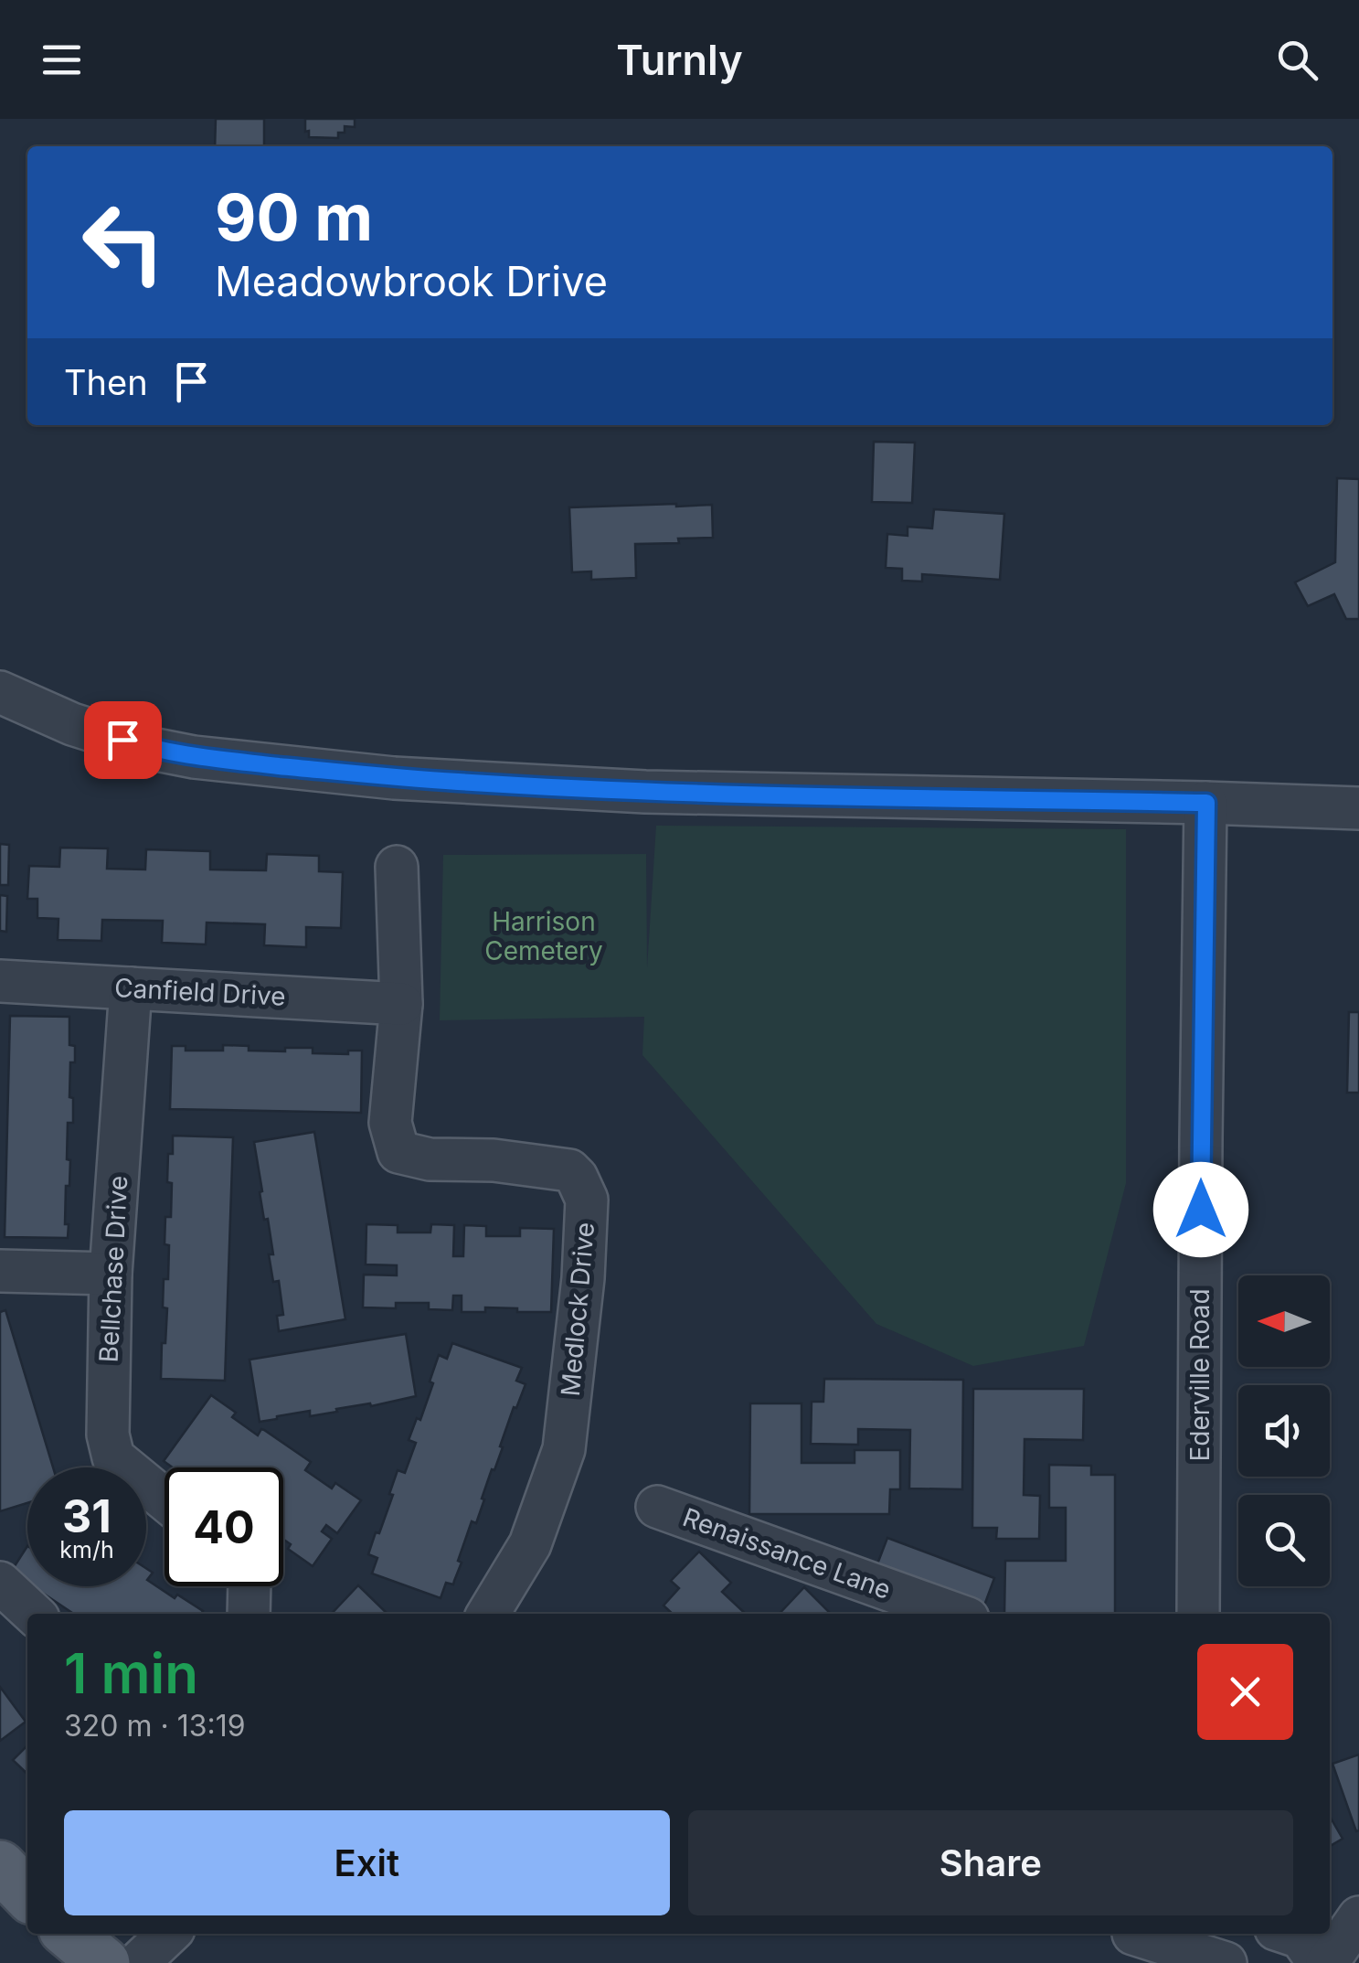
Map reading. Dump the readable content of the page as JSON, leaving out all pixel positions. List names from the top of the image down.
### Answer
{
  "streets": {
    "street": [
      "Canfield Drive",
      "Bellchase Drive",
      "Medlock Drive",
      "Ederville Road",
      "Renaissance Lane"
    ]
  },
  "crossings": [
    ["Canfield Drive", "Bellchase Drive"],
    ["Canfield Drive", "Medlock Drive"]
  ],
  "parks": ["Harrison Cemetery"],
  "north": "left",
  "page": {
    "header": "Turnly",
    "turn": ["90 m", "Meadowbrook Drive"],
    "then": "Then",
    "speed": "31 km/h",
    "limit": "40",
    "heading": ["1 min", "320 m · 13:19"],
    "buttons": ["Exit", "Share"]
  }
}
